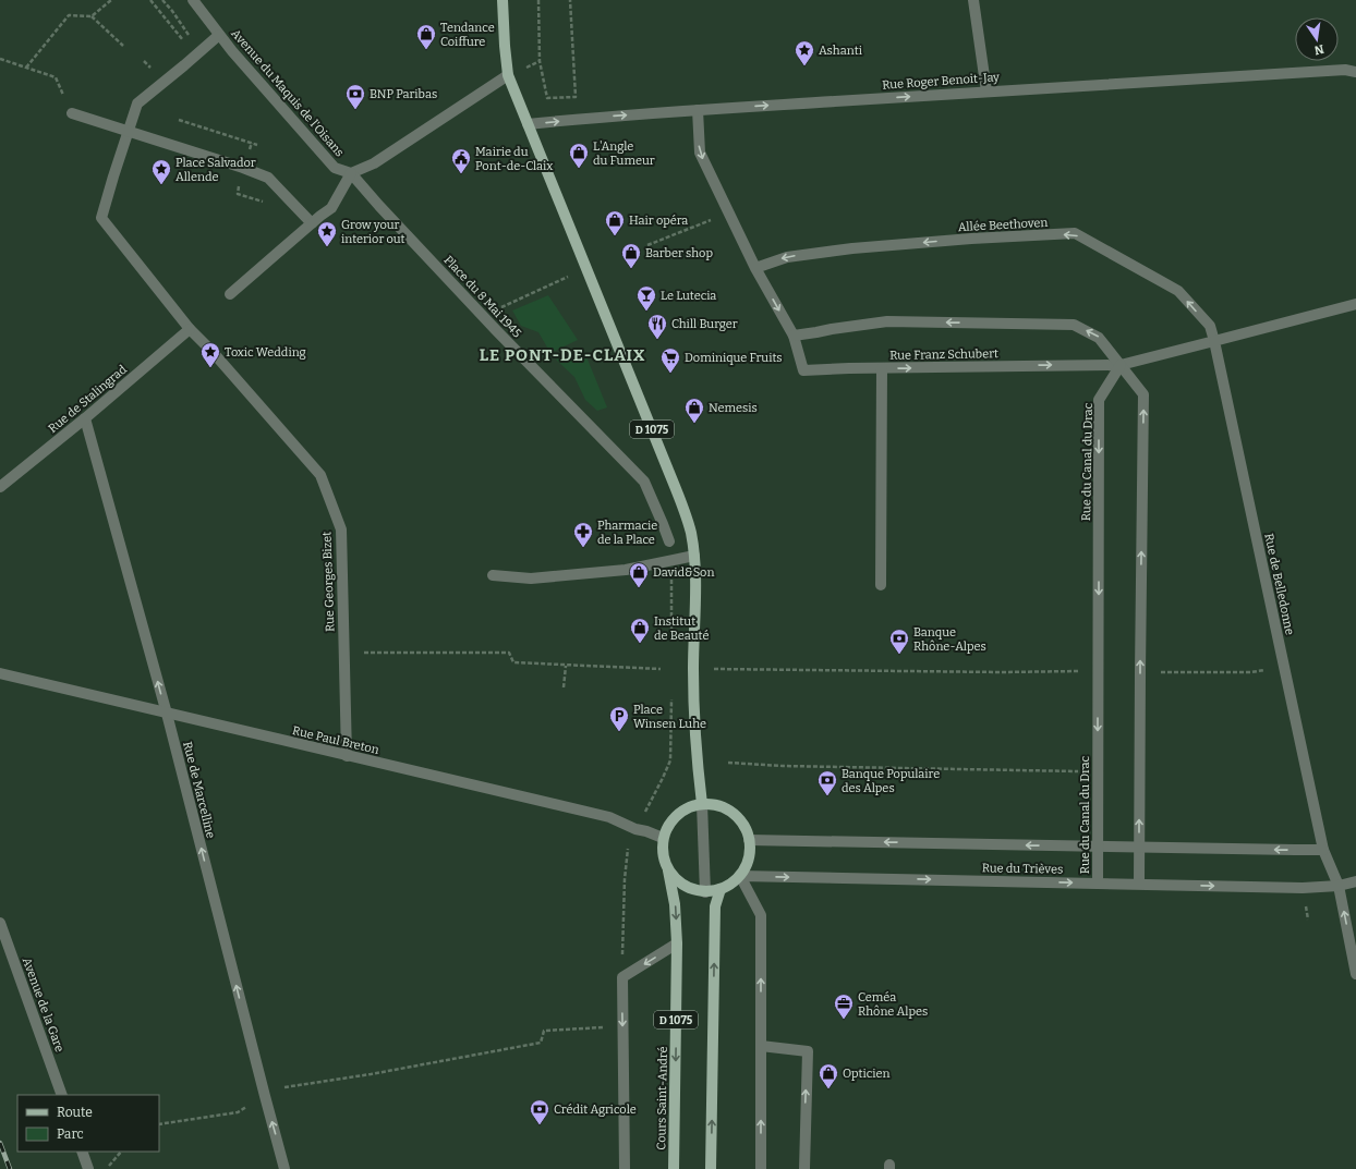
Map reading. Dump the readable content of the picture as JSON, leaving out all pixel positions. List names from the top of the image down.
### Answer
{
  "streets": {
    "main road": ["D 1075", "Cours Saint-André"],
    "street": [
      "Rue Roger Benoit-Jay",
      "Avenue du Maquis de l'Oisans",
      "Allée Beethoven",
      "Place du 8 Mai 1945",
      "Rue Franz Schubert",
      "Rue de Stalingrad",
      "Rue du Canal du Drac",
      "Rue Georges Bizet",
      "Rue de Belledonne",
      "Rue Paul Breton",
      "Rue de Marcelline",
      "Rue du Trièves",
      "Avenue de la Gare"
    ]
  },
  "crossings": [
    ["Rue Roger Benoit-Jay", "Rue Franz Schubert"],
    ["Rue Roger Benoit-Jay", "D 1075"],
    ["Avenue du Maquis de l'Oisans", "Place du 8 Mai 1945"],
    ["Allée Beethoven", "Rue Franz Schubert"],
    ["Allée Beethoven", "Rue de Belledonne"],
    ["Rue Franz Schubert", "Rue du Canal du Drac"],
    ["Rue Franz Schubert", "Rue de Belledonne"],
    ["Rue de Stalingrad", "Rue Georges Bizet"],
    ["Rue de Stalingrad", "Rue de Marcelline"],
    ["Rue du Canal du Drac", "Rue du Trièves"],
    ["Rue Georges Bizet", "Rue Paul Breton"],
    ["Rue de Belledonne", "Rue du Trièves"],
    ["Rue Paul Breton", "Rue de Marcelline"],
    ["Rue Paul Breton", "Cours Saint-André"]
  ],
  "one_way": ["Rue Roger Benoit-Jay", "Rue Franz Schubert", "Rue de Marcelline"],
  "districts": ["LE PONT-DE-CLAIX"],
  "places": {
    "shop": [
      "Tendance Coiffure",
      "L'Angle du Fumeur",
      "Hair opéra",
      "Barber shop",
      "Nemesis",
      "David&Son",
      "Institut de Beauté",
      "Opticien"
    ],
    "place": [
      "Ashanti",
      "Place Salvador Allende",
      "Grow your interior out",
      "Toxic Wedding"
    ],
    "bank": [
      "BNP Paribas",
      "Banque Rhône-Alpes",
      "Banque Populaire des Alpes",
      "Crédit Agricole"
    ],
    "public building": ["Mairie du Pont-de-Claix"],
    "bar": ["Le Lutecia"],
    "restaurant": ["Chill Burger"],
    "supermarket": ["Dominique Fruits"],
    "pharmacy": ["Pharmacie de la Place"],
    "parking": ["Place Winsen Luhe"],
    "office": ["Ceméa Rhône Alpes"]
  },
  "legend": ["Route", "Parc"],
  "north": "bottom"
}
